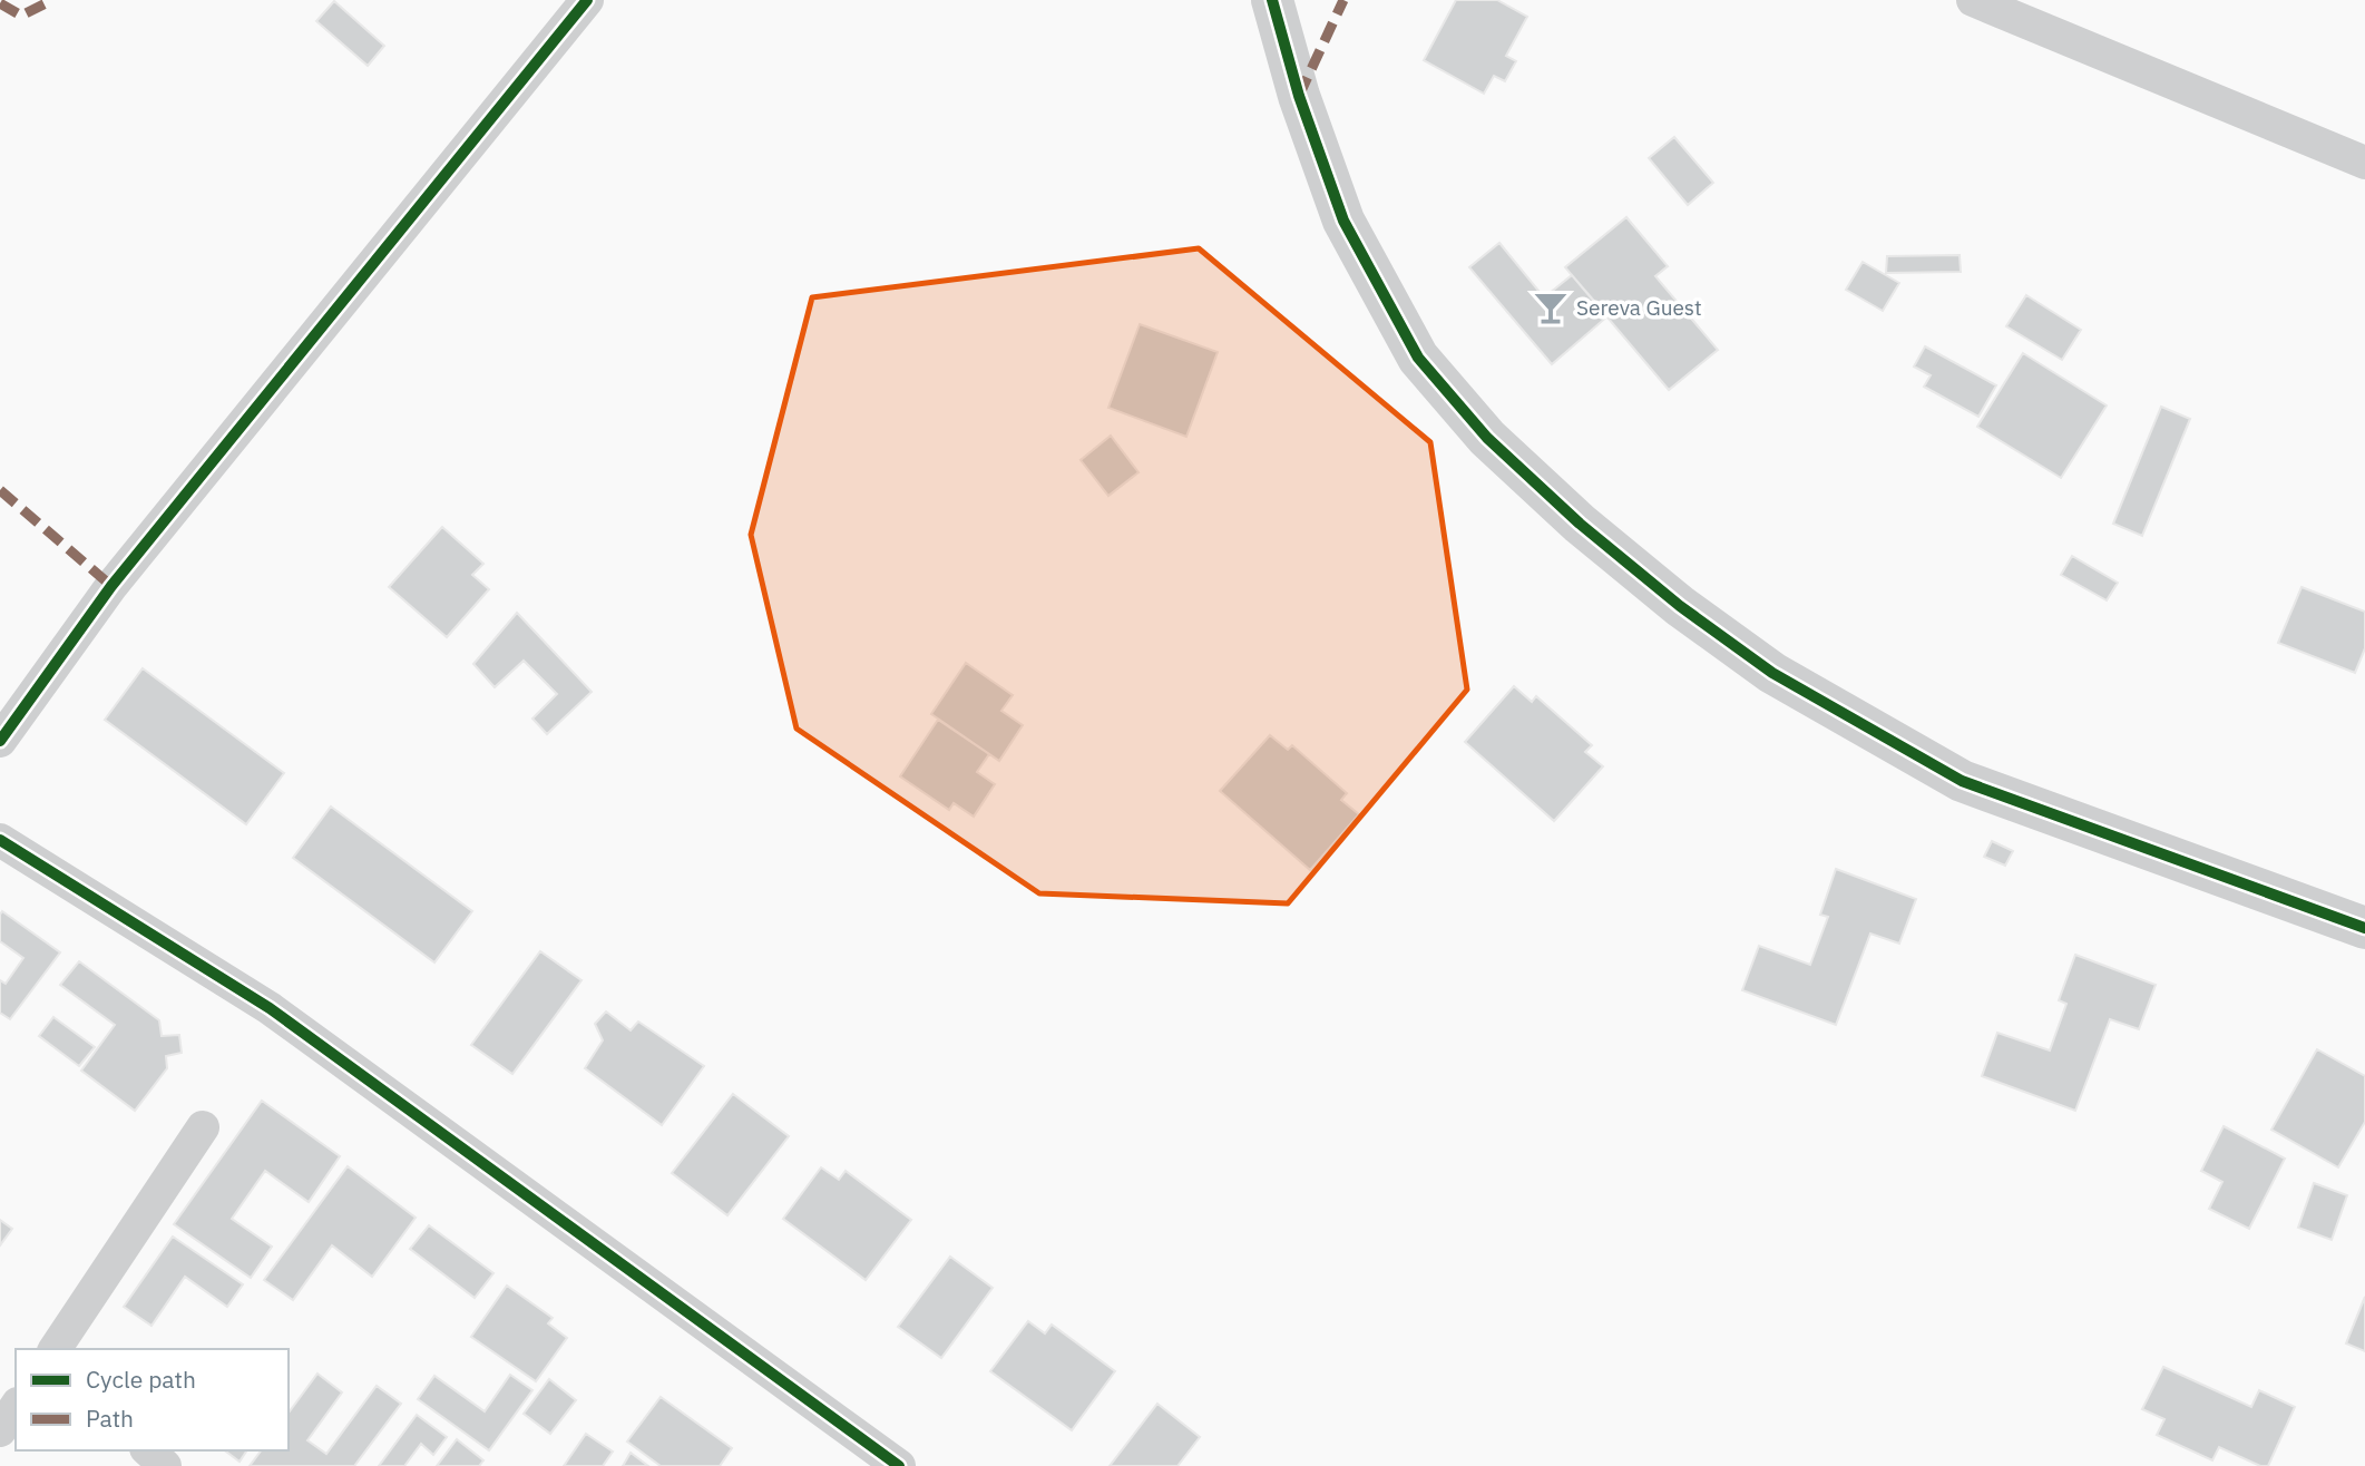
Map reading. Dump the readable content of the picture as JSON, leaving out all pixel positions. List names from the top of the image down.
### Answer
{
  "places": {
    "bar": ["Sereva Guest"]
  },
  "legend": ["Cycle path", "Path"]
}
